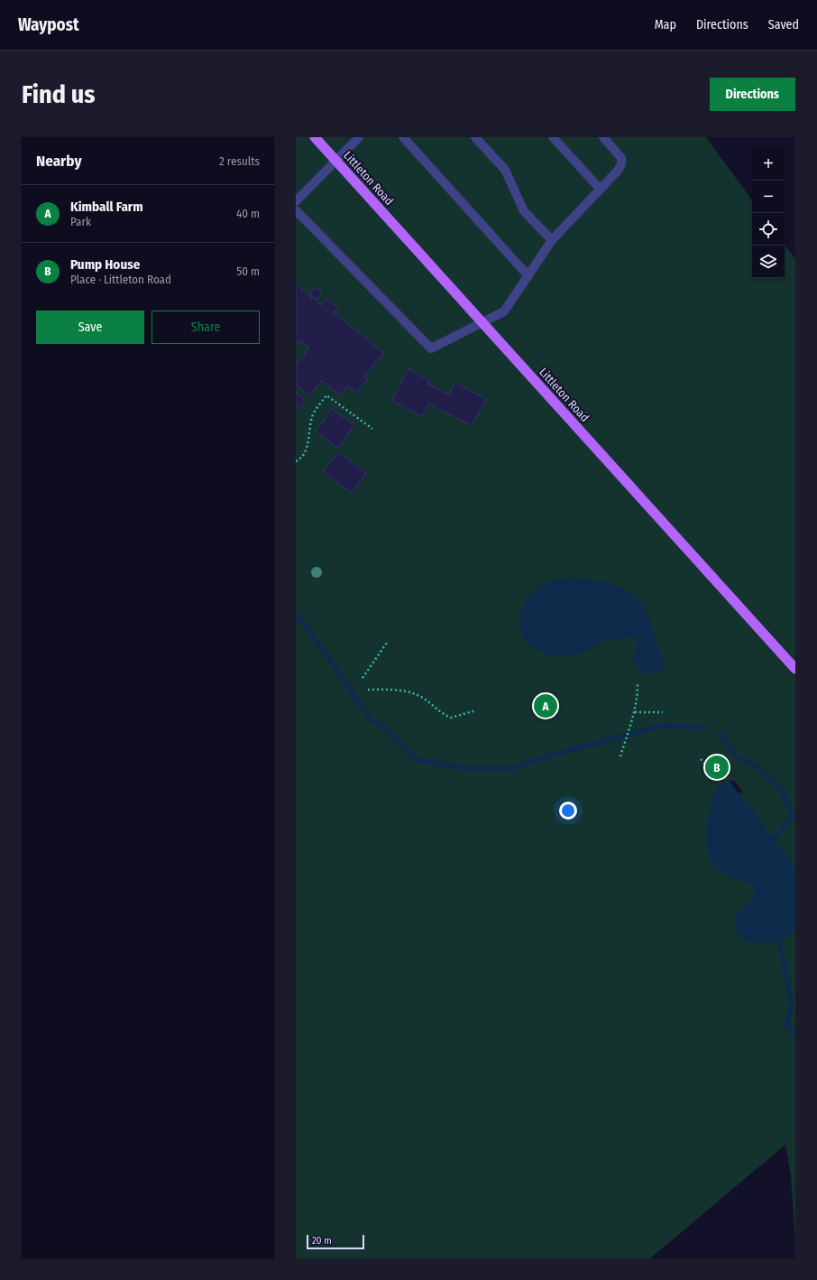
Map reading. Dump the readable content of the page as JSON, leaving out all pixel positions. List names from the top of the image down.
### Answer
{
  "streets": {
    "main road": ["Littleton Road"]
  },
  "scale_bar": "20 m",
  "page": {
    "header": "Waypost",
    "nav": ["Map", "Directions", "Saved"],
    "buttons": [
      "Directions",
      ["Save", "Share"]
    ],
    "title": "Find us",
    "heading": ["Nearby", "2 results"],
    "map_buttons": ["+", "−"],
    "list": [
      {
        "mark": "A",
        "name": "Kimball Farm",
        "note": "Park",
        "value": "40 m"
      },
      {
        "mark": "B",
        "name": "Pump House",
        "note": "Place · Littleton Road",
        "value": "50 m"
      }
    ],
    "pins": ["A", "B"],
    "scale": "20 m"
  }
}
